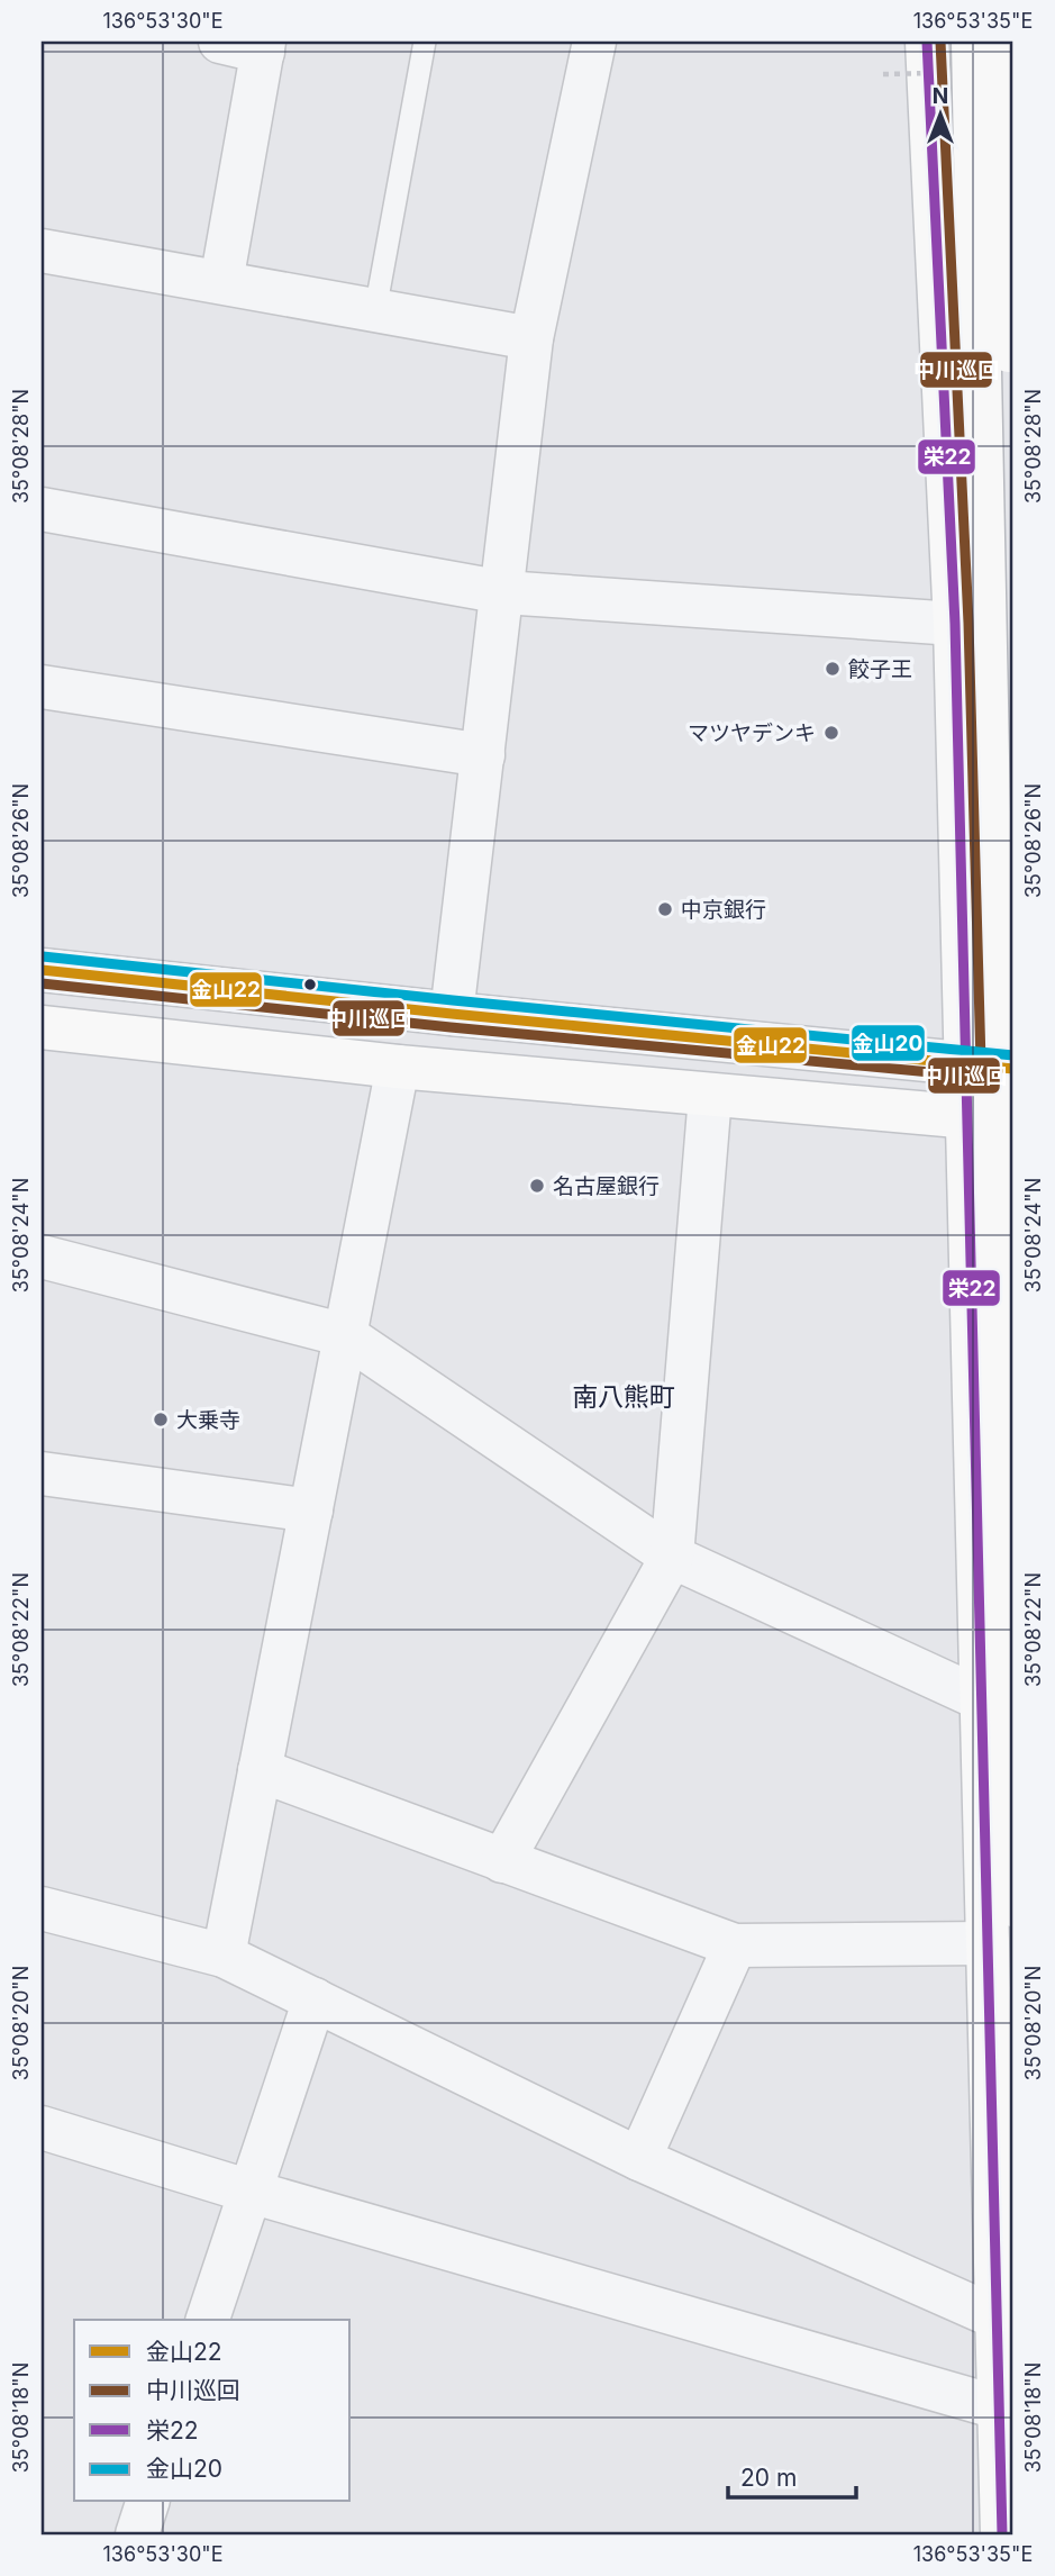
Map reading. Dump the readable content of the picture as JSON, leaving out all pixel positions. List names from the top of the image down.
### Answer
{
  "districts": ["南八熊町"],
  "places": [
    "餃子王",
    "マツヤデンキ",
    "中京銀行",
    "名古屋銀行",
    "大乗寺"
  ],
  "lines": [
    "transit line 中川巡回",
    "transit line 栄22",
    "transit line 金山20",
    "transit line 金山22"
  ],
  "legend": [
    "金山22",
    "中川巡回",
    "栄22",
    "金山20"
  ],
  "scale_bar": "20 m",
  "north": "top",
  "coordinates": [
    "136°53'30\"E",
    "136°53'35\"E",
    "35°08'28\"N",
    "35°08'26\"N",
    "35°08'24\"N",
    "35°08'22\"N",
    "35°08'20\"N",
    "35°08'18\"N"
  ]
}
